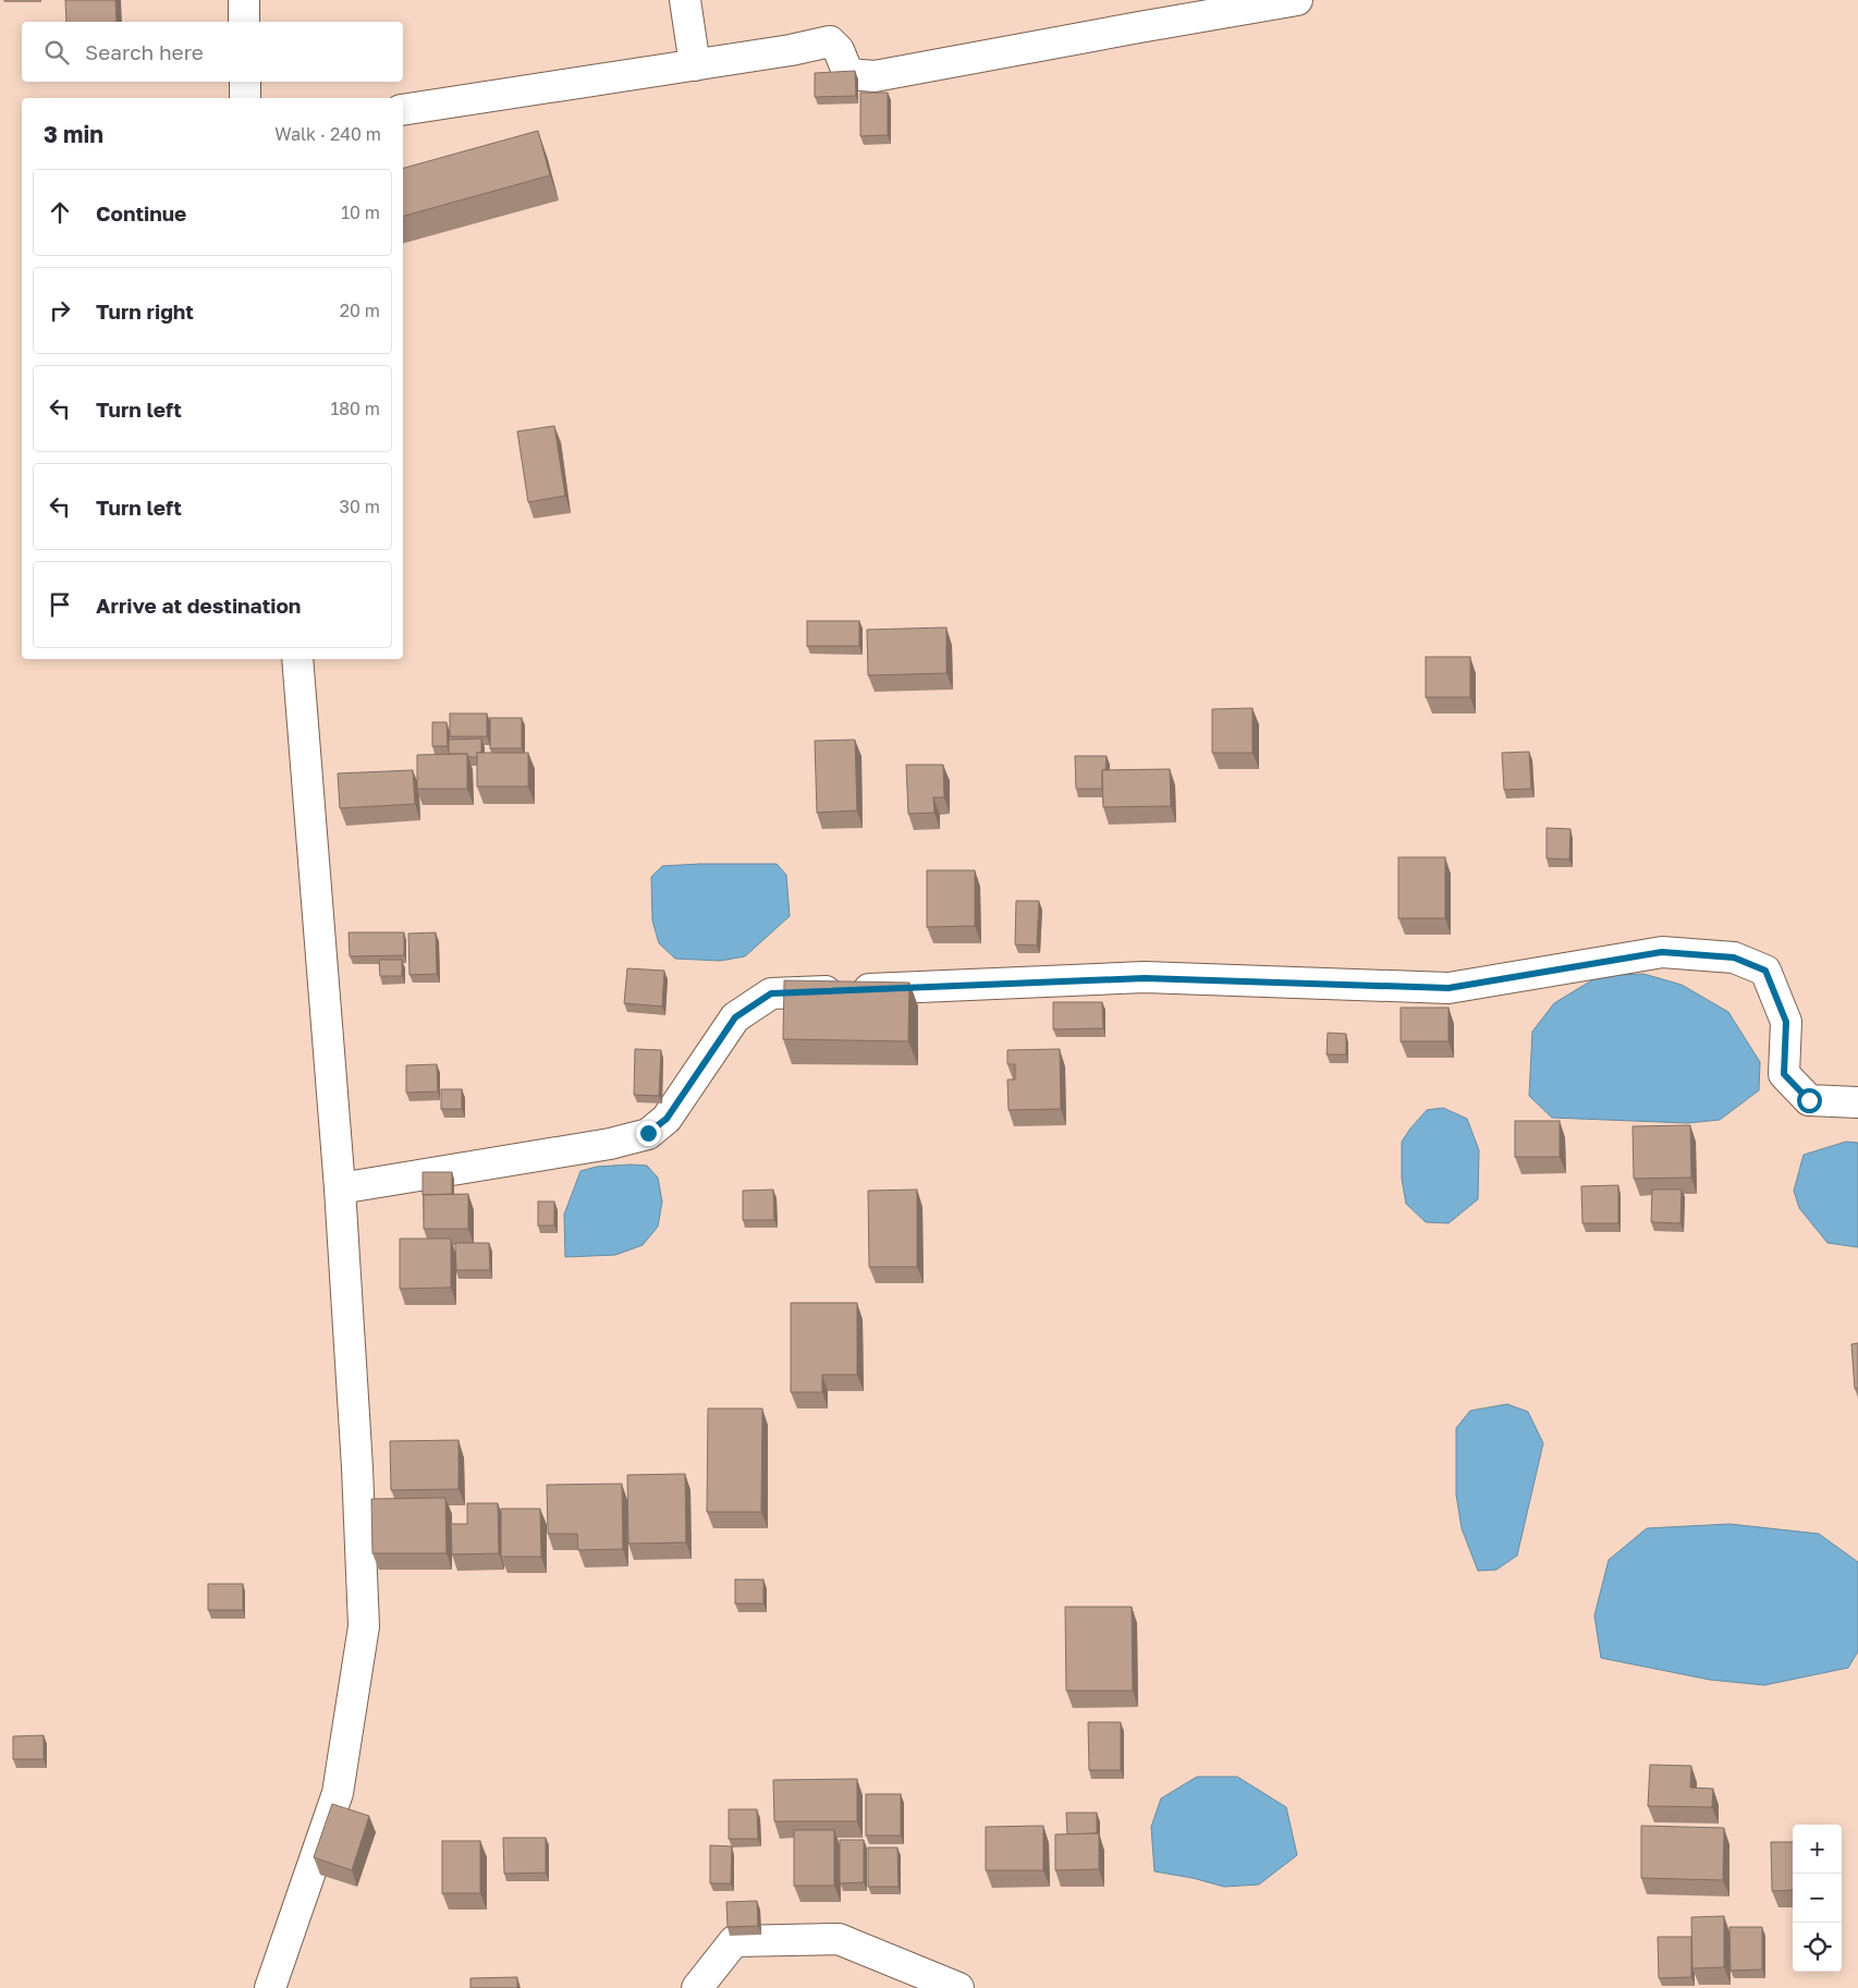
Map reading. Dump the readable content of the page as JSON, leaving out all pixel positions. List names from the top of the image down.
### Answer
{
  "page": {
    "search": "Search here",
    "heading": ["3 min", "Walk · 240 m"],
    "list": [
      ["Continue", "10 m"],
      ["Turn right", "20 m"],
      ["Turn left", "180 m"],
      ["Turn left", "30 m"],
      "Arrive at destination"
    ],
    "map_buttons": ["+", "−"]
  }
}
